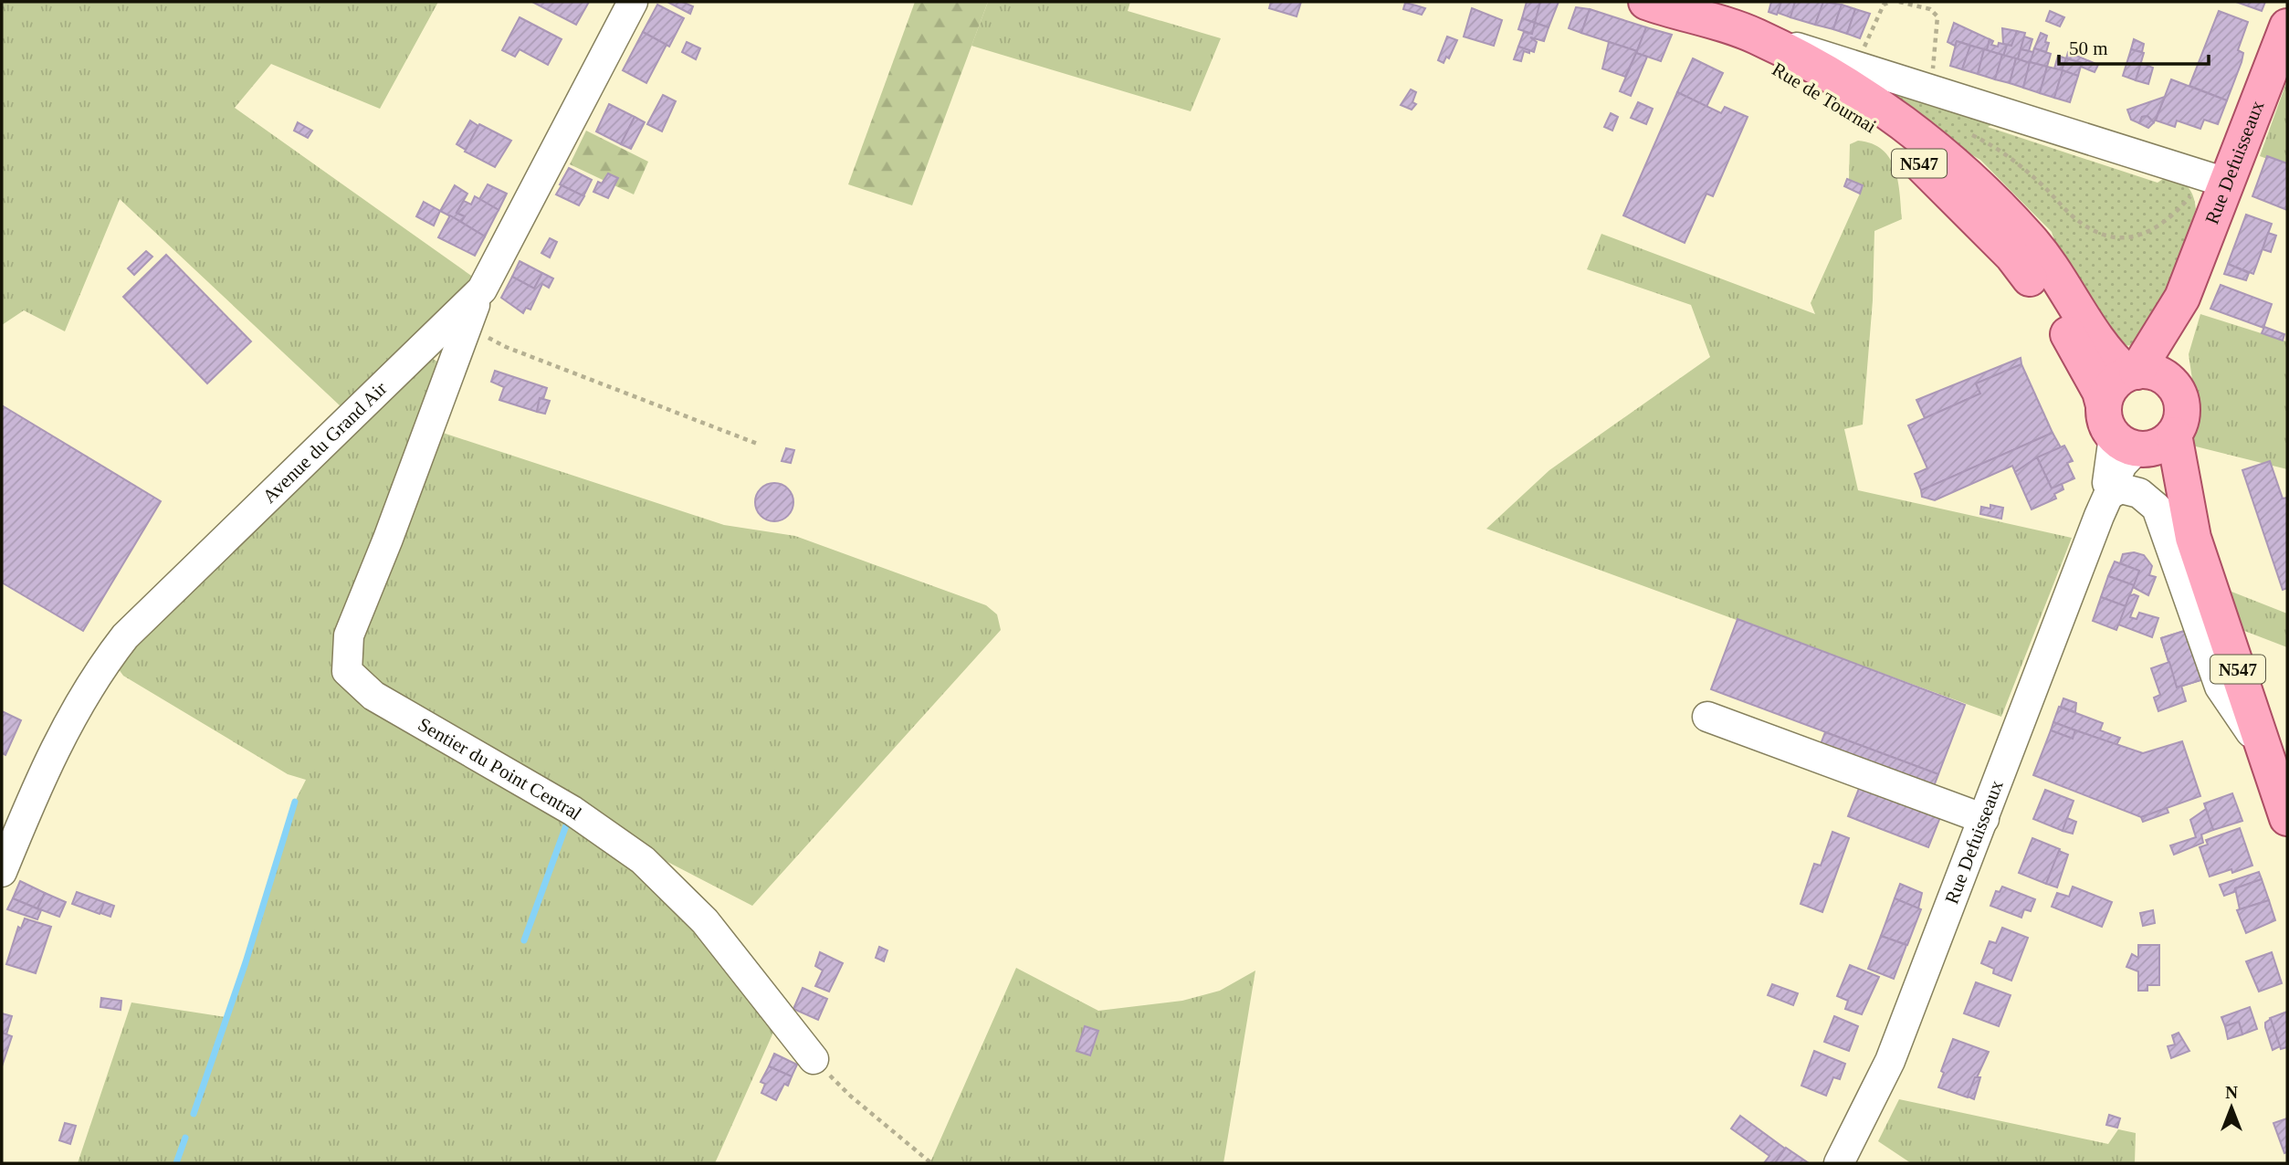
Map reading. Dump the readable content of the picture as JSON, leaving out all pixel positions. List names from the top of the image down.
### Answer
{
  "streets": {
    "main road": ["Rue de Tournai", "Rue Defuisseaux", "N547"],
    "street": ["Avenue du Grand Air", "Sentier du Point Central"]
  },
  "crossings": [
    ["Rue de Tournai", "Rue Defuisseaux"],
    ["Rue de Tournai", "N547"],
    ["Rue Defuisseaux", "N547"],
    ["Avenue du Grand Air", "Sentier du Point Central"]
  ],
  "scale_bar": "50 m",
  "north": "top"
}
